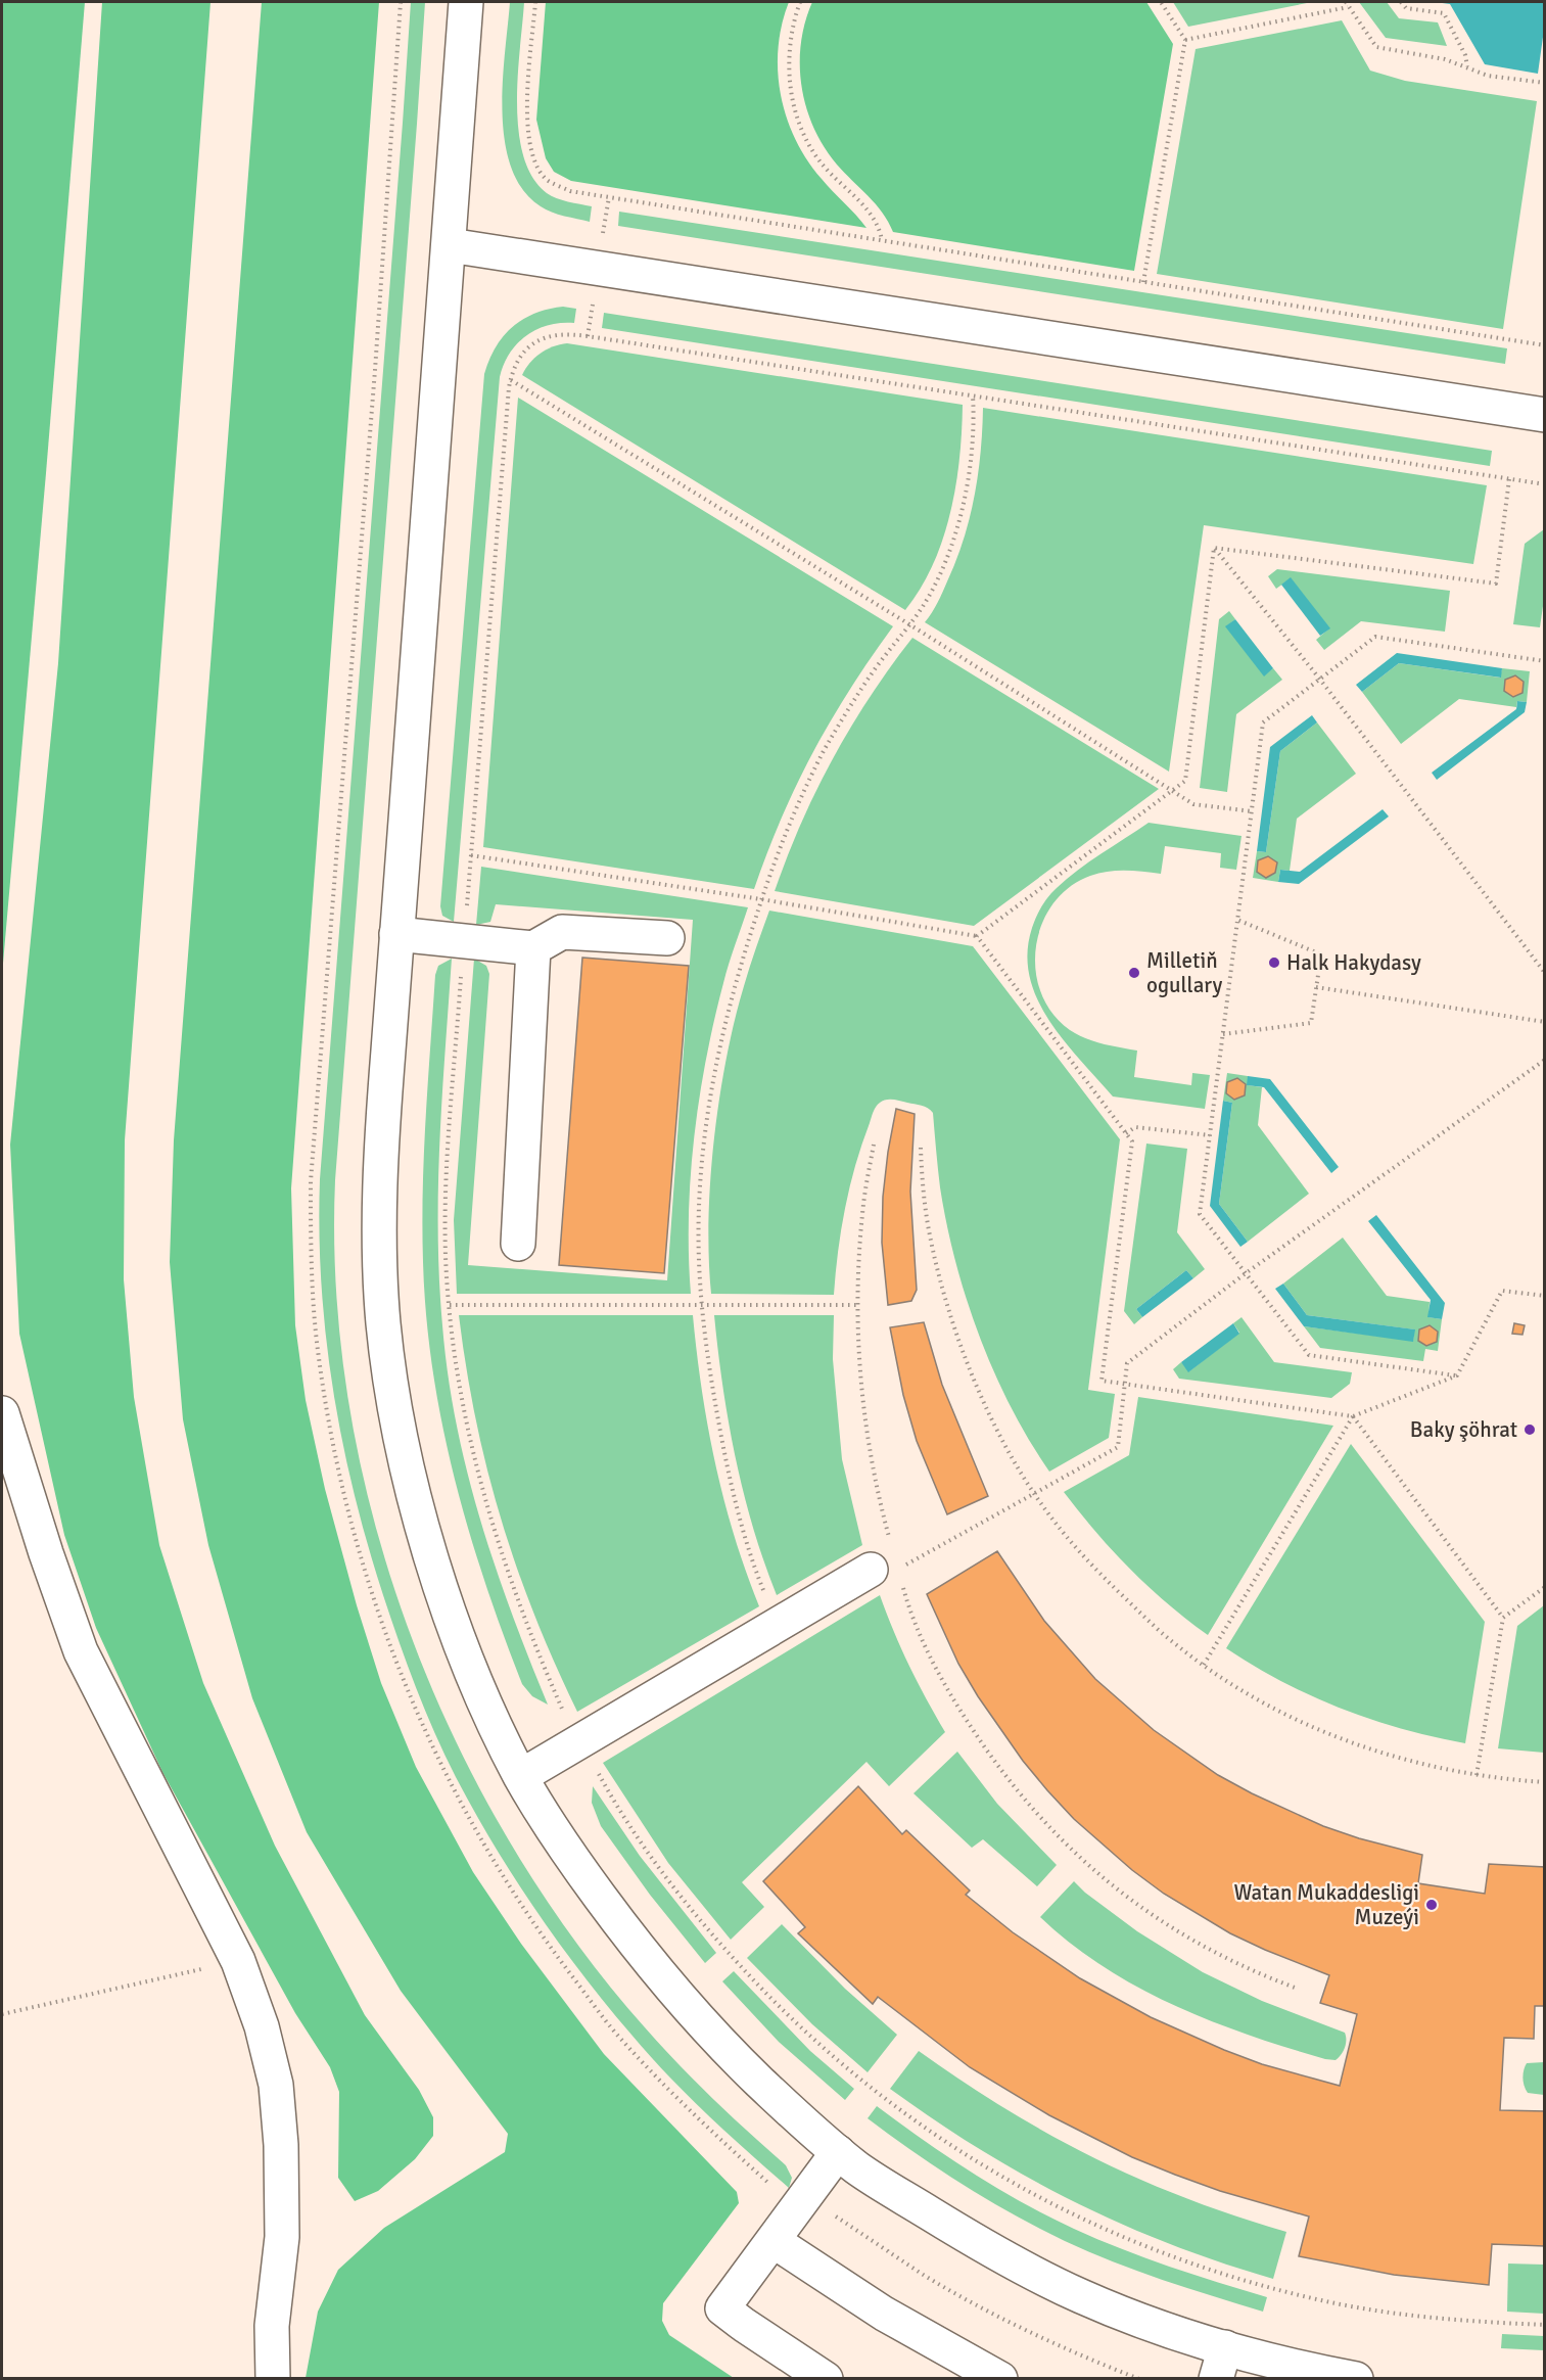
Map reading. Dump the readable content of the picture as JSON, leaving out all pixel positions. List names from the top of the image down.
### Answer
{
  "places": [
    "Halk Hakydasy",
    "Milletiň ogullary",
    "Baky şöhrat",
    "Watan Mukaddesligi Muzeýi"
  ]
}
